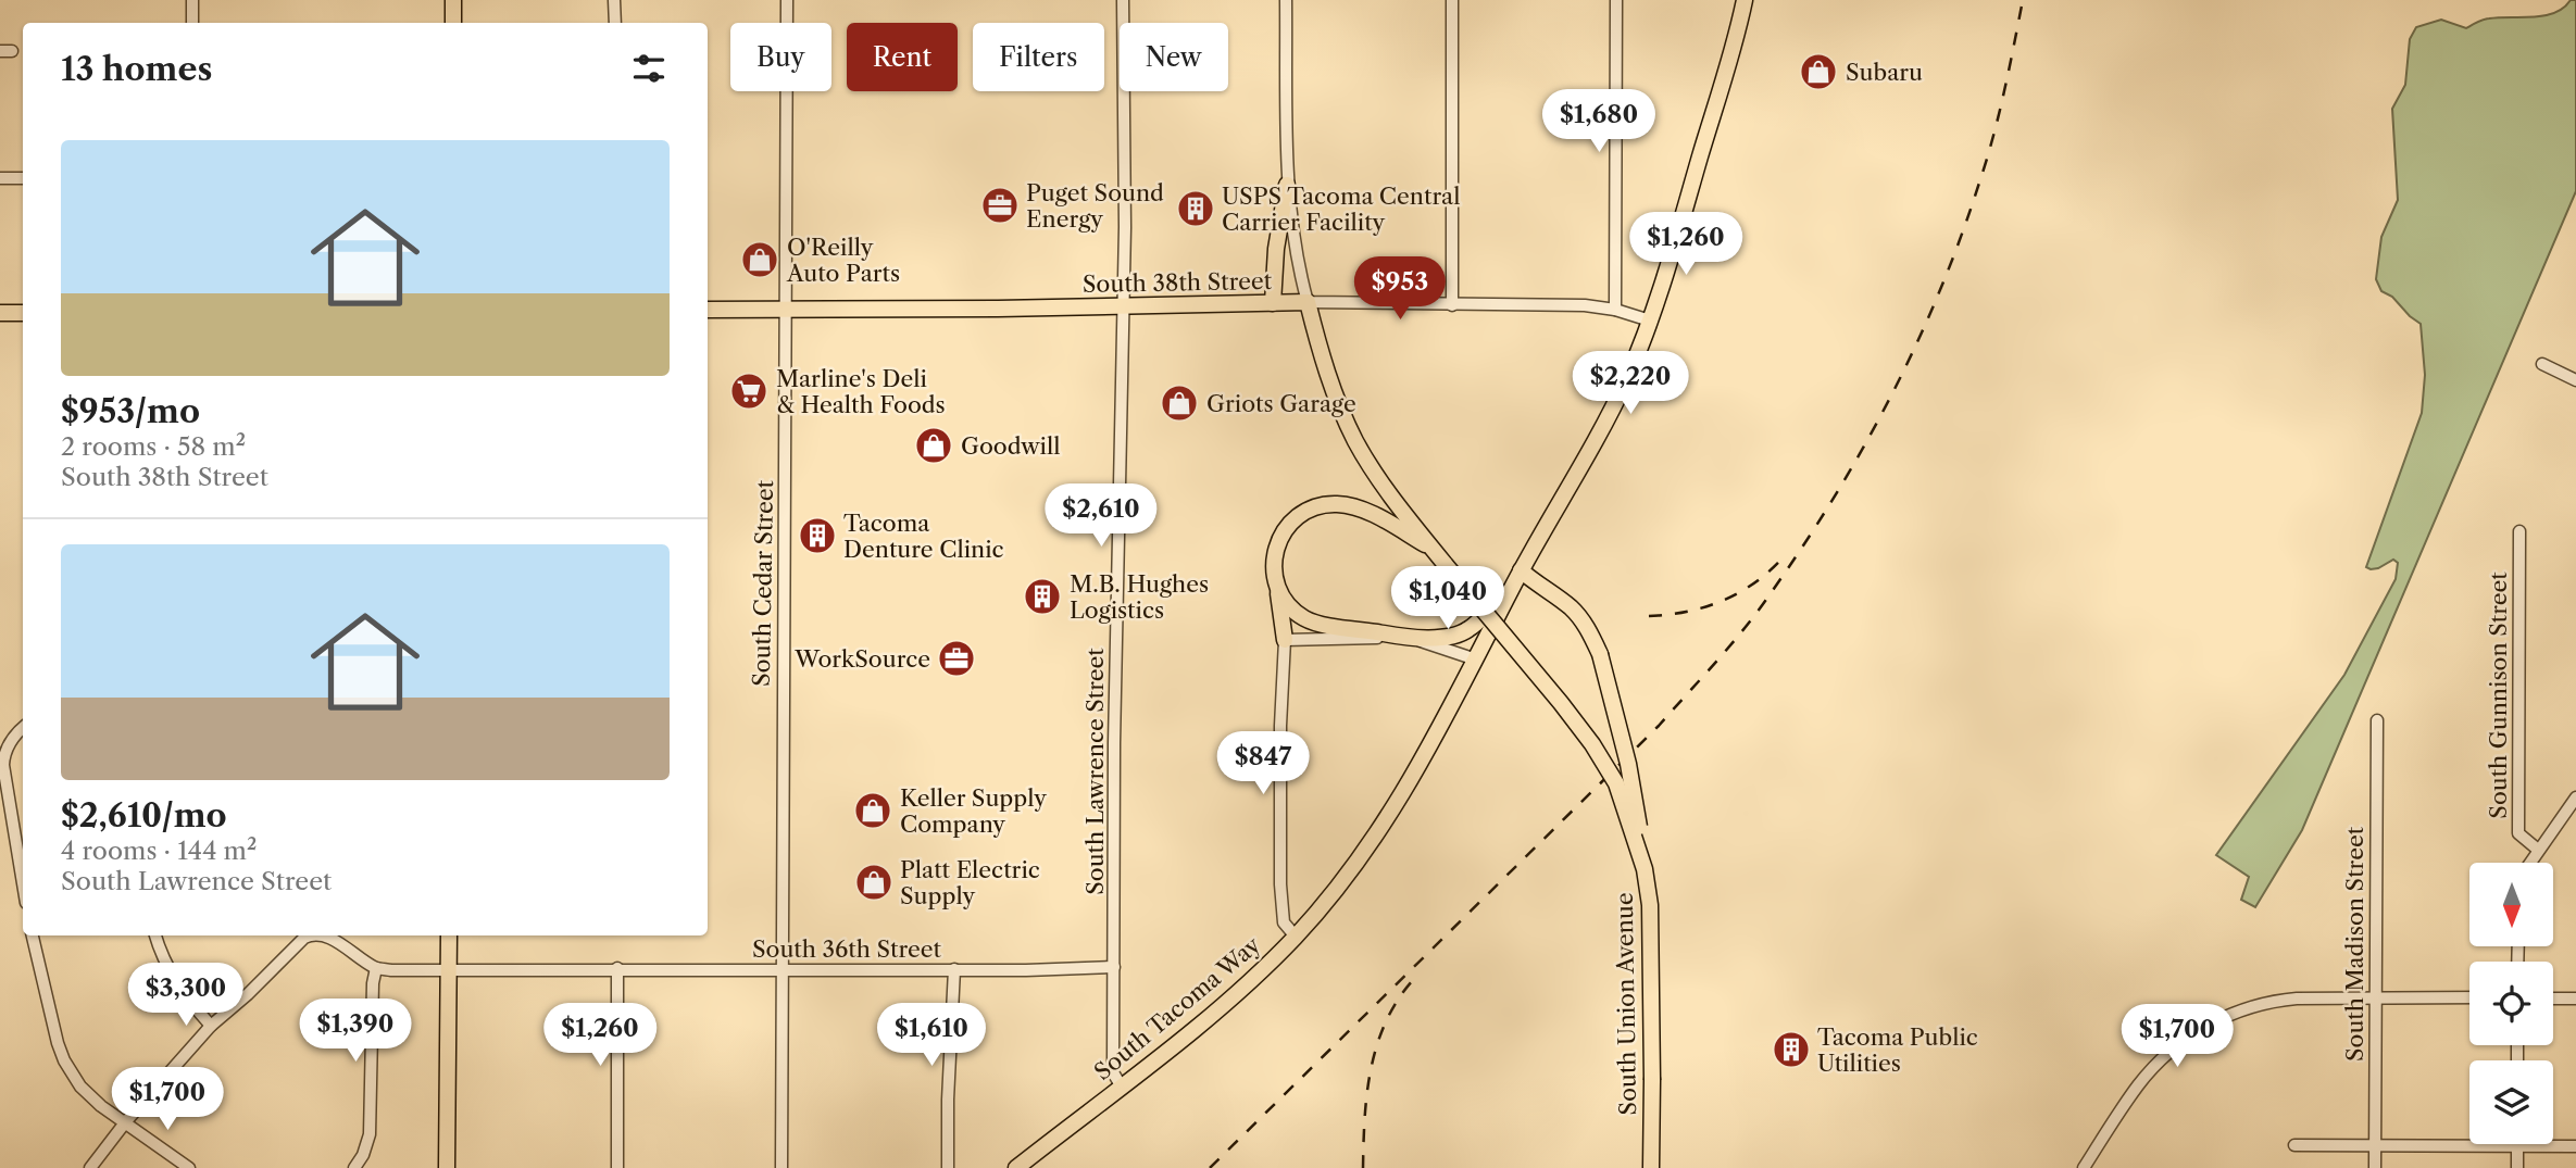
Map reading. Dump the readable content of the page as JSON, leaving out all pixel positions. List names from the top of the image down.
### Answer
{
  "streets": {
    "main road": ["South 38th Street", "South Union Avenue", "South Tacoma Way"],
    "street": [
      "South Cedar Street",
      "South Gunnison Street",
      "South Lawrence Street",
      "South Madison Street",
      "South 36th Street"
    ]
  },
  "crossings": [
    ["South 38th Street", "South Cedar Street"],
    ["South 38th Street", "South Lawrence Street"],
    ["South 38th Street", "South Union Avenue"],
    ["South 38th Street", "South Tacoma Way"],
    ["South Cedar Street", "South 36th Street"],
    ["South Lawrence Street", "South 36th Street"],
    ["South Lawrence Street", "South Tacoma Way"]
  ],
  "places": {
    "shop": [
      "Subaru",
      "O'Reilly Auto Parts",
      "Griots Garage",
      "Goodwill",
      "Keller Supply Company",
      "Platt Electric Supply"
    ],
    "office": ["Puget Sound Energy", "WorkSource"],
    "building": [
      "USPS Tacoma Central Carrier Facility",
      "Tacoma Denture Clinic",
      "M.B. Hughes Logistics",
      "Tacoma Public Utilities"
    ],
    "supermarket": ["Marline's Deli & Health Foods"]
  },
  "north": "bottom",
  "page": {
    "chip": [
      "Buy",
      "Rent",
      "Filters",
      "New"
    ],
    "heading": "13 homes",
    "price": [
      "$1,680",
      "$1,260",
      "$953",
      "$2,220",
      "$2,610",
      "$1,040",
      "$847",
      "$3,300",
      "$1,390",
      "$1,260",
      "$1,610",
      "$1,700",
      "$1,700"
    ],
    "list": [
      {
        "name": "$953/mo",
        "note": "2 rooms · 58 m² · South 38th Street"
      },
      {
        "name": "$2,610/mo",
        "note": "4 rooms · 144 m² · South Lawrence Street"
      }
    ]
  }
}
